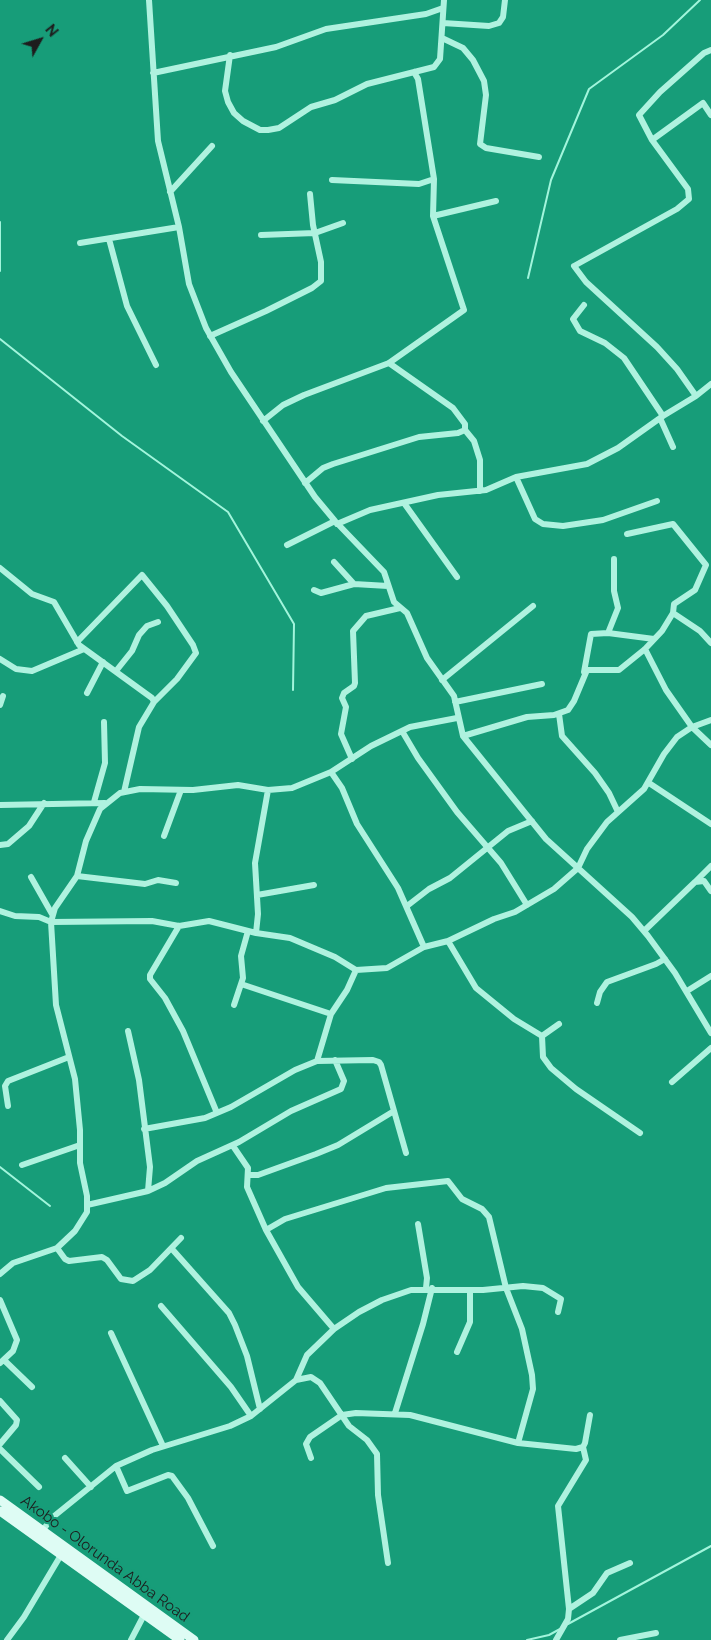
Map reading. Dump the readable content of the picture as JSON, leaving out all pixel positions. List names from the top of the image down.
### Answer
{
  "streets": {
    "main road": ["Akobo - Olorunda Abba Road"]
  },
  "north": "top right"
}
